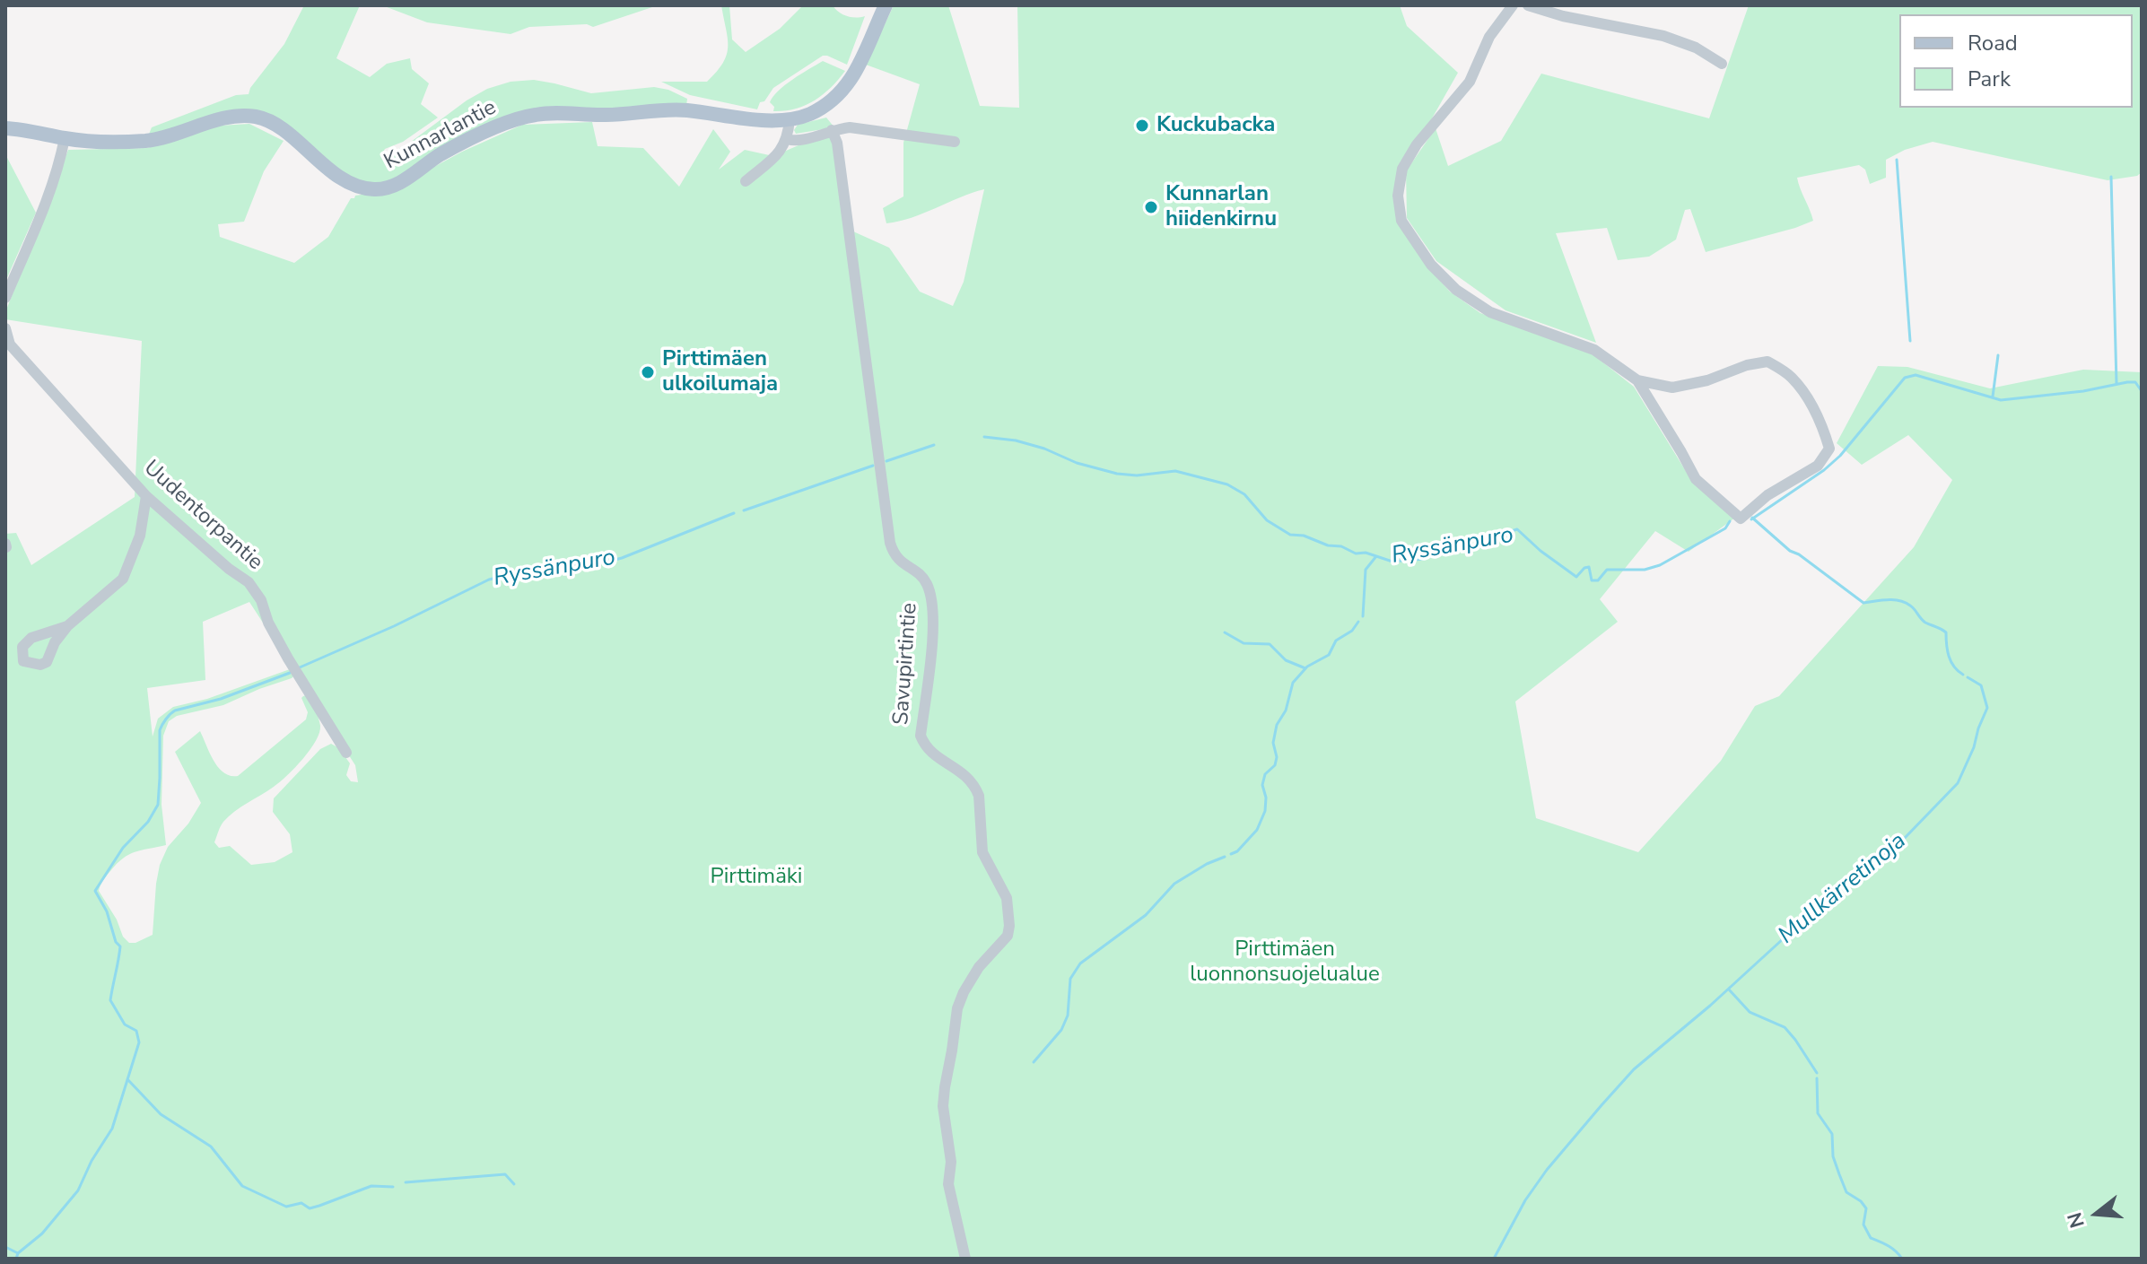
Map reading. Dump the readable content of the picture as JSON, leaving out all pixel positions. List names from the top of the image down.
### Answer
{
  "streets": {
    "main road": ["Kunnarlantie"],
    "street": ["Uudentorpantie", "Savupirtintie"]
  },
  "water": ["Ryssänpuro", "Mullkärretinoja"],
  "parks": ["Pirttimäki", "Pirttimäen luonnonsuojelualue"],
  "places": ["Kuckubacka", "Kunnarlan hiidenkirnu", "Pirttimäen ulkoilumaja"],
  "legend": ["Road", "Park"],
  "north": "left"
}
